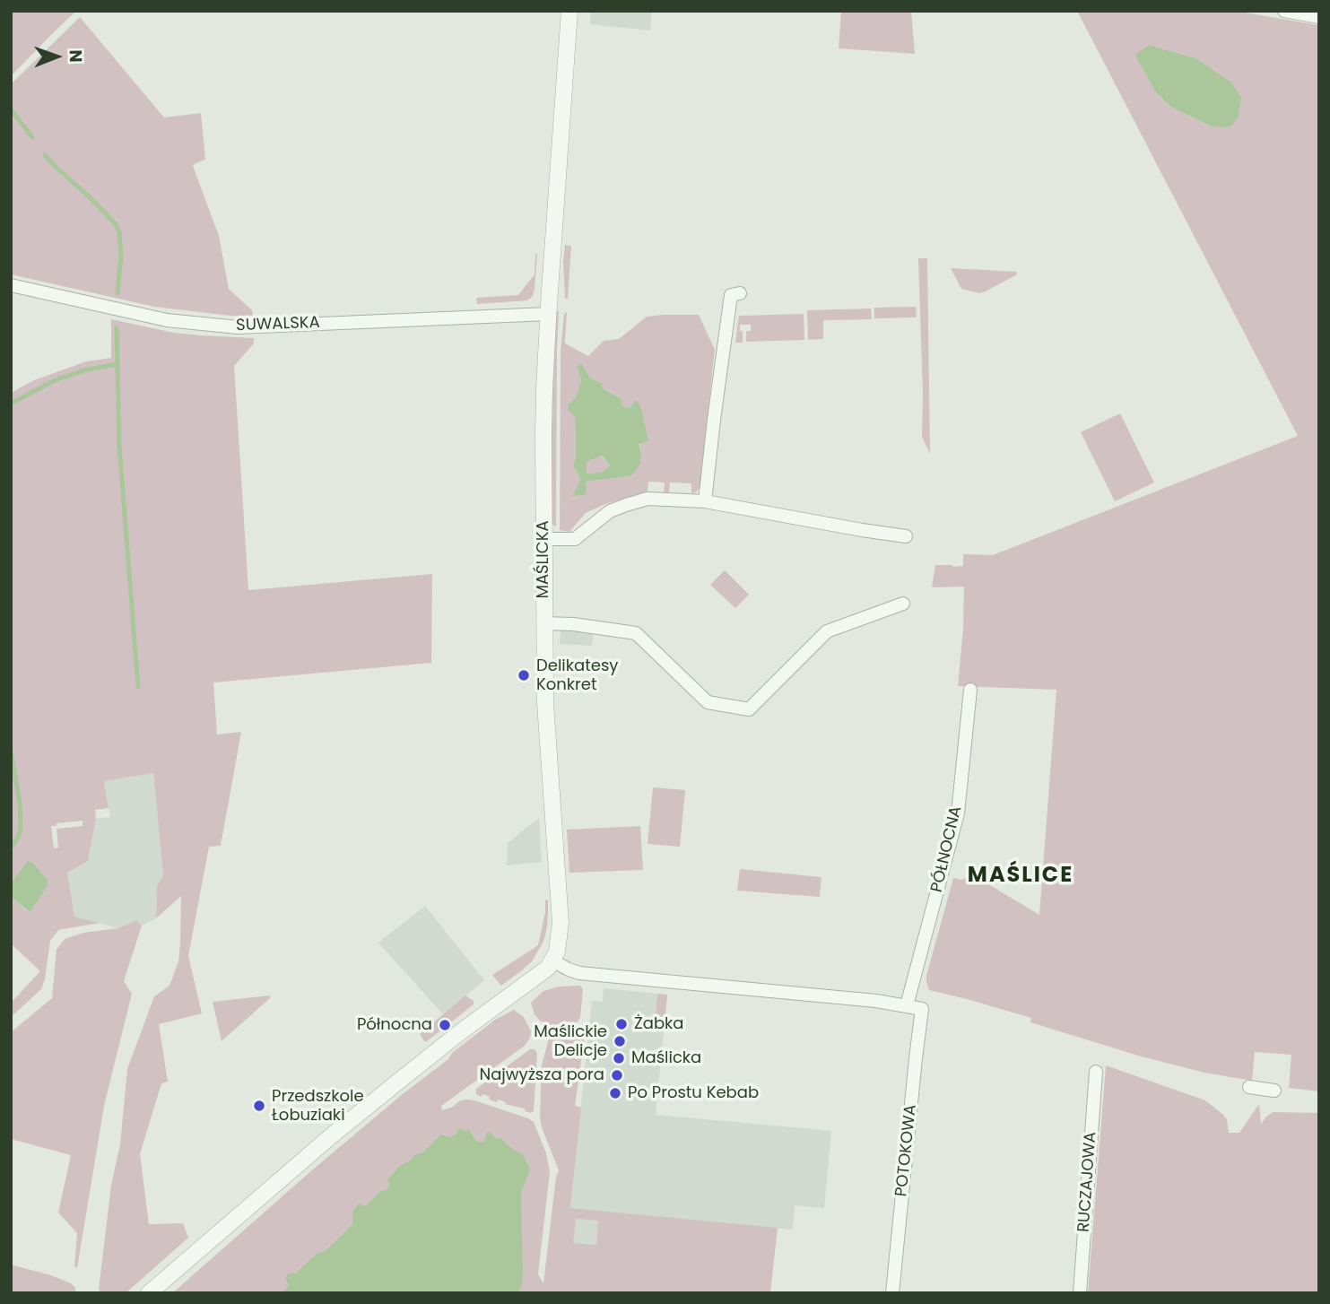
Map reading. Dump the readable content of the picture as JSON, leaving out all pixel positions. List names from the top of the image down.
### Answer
{
  "streets": {
    "street": [
      "SUWALSKA",
      "MAŚLICKA",
      "PÓŁNOCNA",
      "POTOKOWA",
      "RUCZAJOWA"
    ]
  },
  "crossings": [
    ["SUWALSKA", "MAŚLICKA"],
    ["PÓŁNOCNA", "POTOKOWA"]
  ],
  "districts": ["MAŚLICE"],
  "places": [
    "Delikatesy Konkret",
    "Żabka",
    "Północna",
    "Maślickie Delicje",
    "Maślicka",
    "Najwyższa pora",
    "Po Prostu Kebab",
    "Przedszkole Łobuziaki"
  ],
  "north": "right"
}
